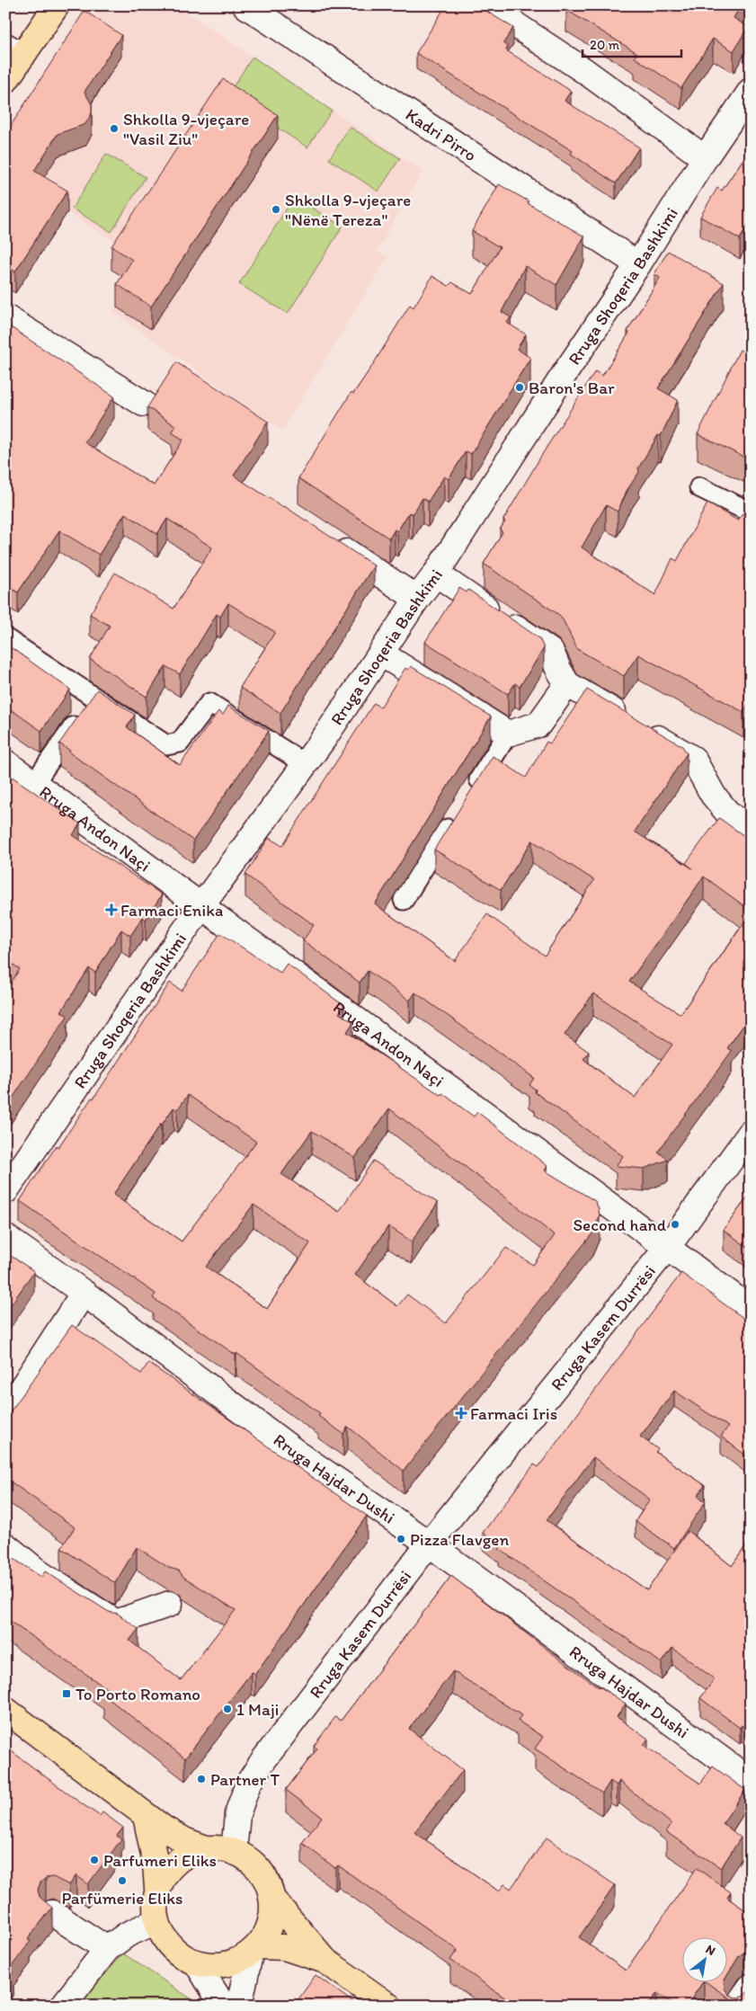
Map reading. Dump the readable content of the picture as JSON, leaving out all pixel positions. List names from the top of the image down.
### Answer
{
  "streets": {
    "street": [
      "Kadri Pirro",
      "Rruga Shoqeria Bashkimi",
      "Rruga Andon Naçi",
      "Rruga Kasem Durrësi",
      "Rruga Hajdar Dushi"
    ]
  },
  "crossings": [
    ["Kadri Pirro", "Rruga Shoqeria Bashkimi"],
    ["Rruga Shoqeria Bashkimi", "Rruga Andon Naçi"],
    ["Rruga Andon Naçi", "Rruga Kasem Durrësi"],
    ["Rruga Kasem Durrësi", "Rruga Hajdar Dushi"]
  ],
  "places": {
    "other": [
      "Shkolla 9-vjeçare \"Vasil Ziu\"",
      "Shkolla 9-vjeçare \"Nënë Tereza\"",
      "Baron's Bar",
      "Second hand",
      "Pizza Flavgen",
      "1 Maji",
      "Partner T",
      "Parfumeri Eliks",
      "Parfümerie Eliks"
    ],
    "health": ["Farmaci Enika", "Farmaci Iris"],
    "transit": ["To Porto Romano"]
  },
  "scale_bar": "20 m",
  "north": "top right"
}
